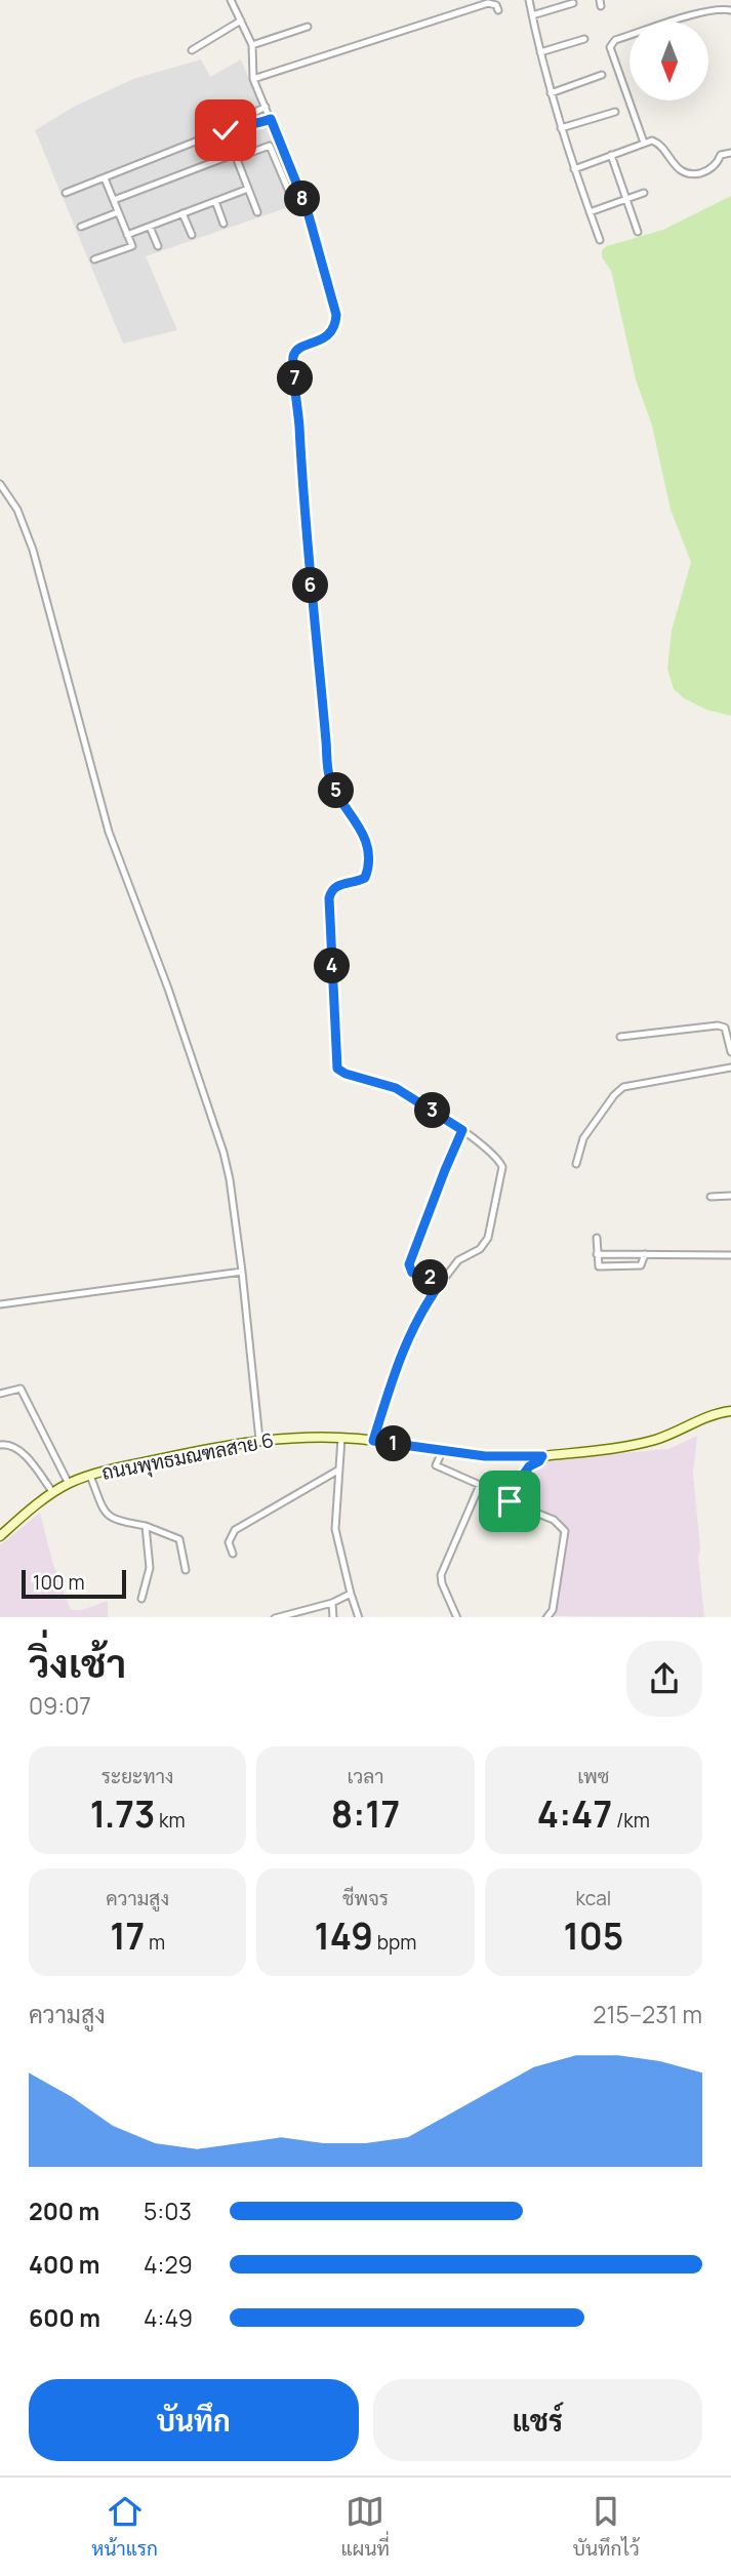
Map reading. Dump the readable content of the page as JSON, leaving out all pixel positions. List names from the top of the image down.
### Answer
{
  "streets": {
    "main road": ["ถนนพุทธมณฑลสาย 6"]
  },
  "scale_bar": "100 m",
  "north": "bottom",
  "page": {
    "pins": [
      "8",
      "7",
      "6",
      "5",
      "4",
      "3",
      "2",
      "1"
    ],
    "scale": "100 m",
    "heading": ["วิ่งเช้า", "09:07"],
    "stats": [
      ["ระยะทาง", "1.73 km"],
      ["เวลา", "8:17"],
      ["เพซ", "4:47 /km"],
      ["ความสูง", "17 m"],
      ["ชีพจร", "149 bpm"],
      ["kcal", "105"]
    ],
    "chart": ["ความสูง", "215–231 m"],
    "list": [
      {
        "name": "200 m",
        "note": "5:03"
      },
      {
        "name": "400 m",
        "note": "4:29"
      },
      {
        "name": "600 m",
        "note": "4:49"
      }
    ],
    "buttons": ["บันทึก", "แชร์"],
    "tabs": ["หน้าแรก", "แผนที่", "บันทึกไว้"]
  }
}
